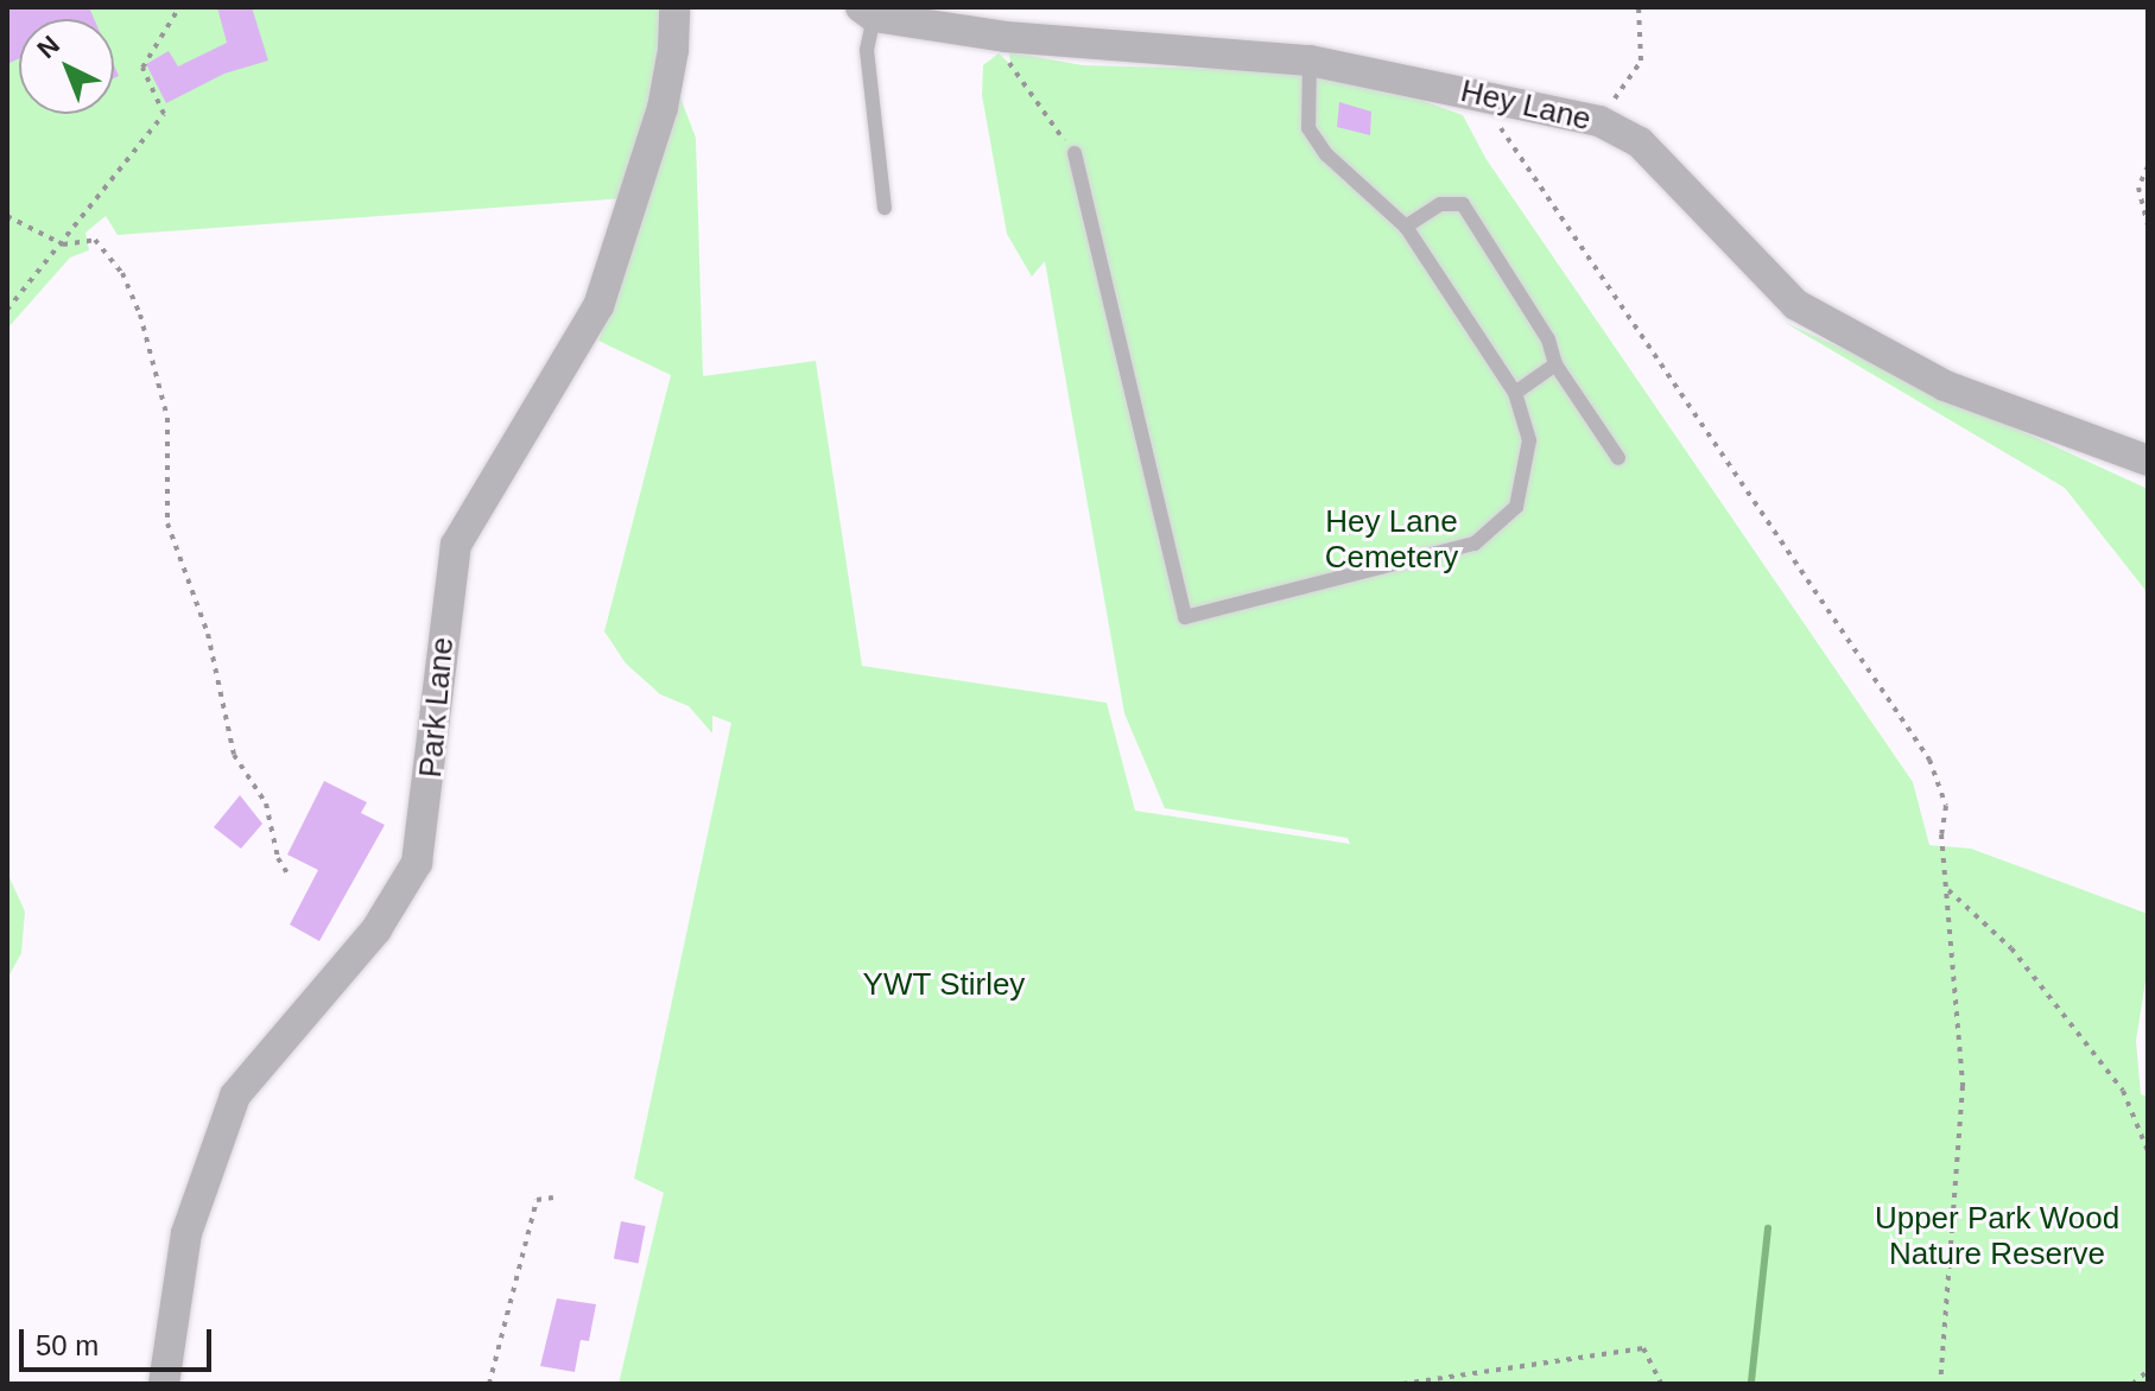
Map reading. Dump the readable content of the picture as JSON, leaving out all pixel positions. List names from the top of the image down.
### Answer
{
  "streets": {
    "street": ["Hey Lane", "Park Lane"]
  },
  "parks": ["Hey Lane Cemetery", "YWT Stirley", "Upper Park Wood Nature Reserve"],
  "scale_bar": "50 m",
  "north": "top left"
}
